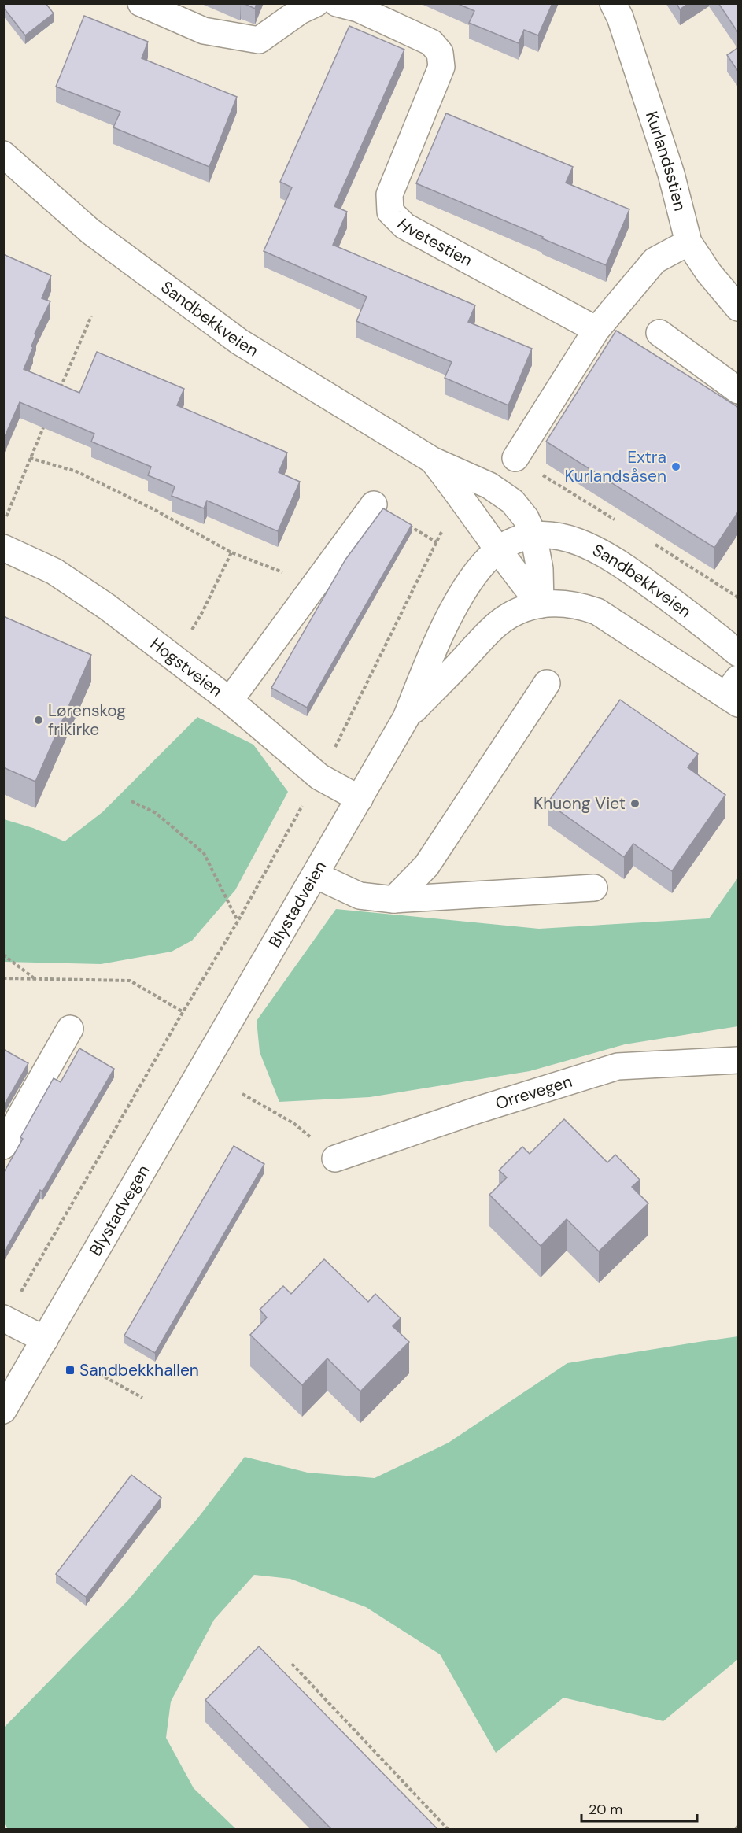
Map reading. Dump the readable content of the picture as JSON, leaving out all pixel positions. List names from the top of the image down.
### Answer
{
  "streets": {
    "street": [
      "Kurlandsstien",
      "Hvetestien",
      "Sandbekkveien",
      "Hogstveien",
      "Blystadveien",
      "Orrevegen",
      "Blystadvegen"
    ]
  },
  "crossings": [
    ["Sandbekkveien", "Hogstveien"],
    ["Sandbekkveien", "Blystadveien"],
    ["Hogstveien", "Blystadveien"],
    ["Blystadveien", "Blystadvegen"]
  ],
  "places": {
    "other": ["Extra Kurlandsåsen", "Lørenskog frikirke", "Khuong Viet"],
    "transit": ["Sandbekkhallen"]
  },
  "scale_bar": "20 m"
}
